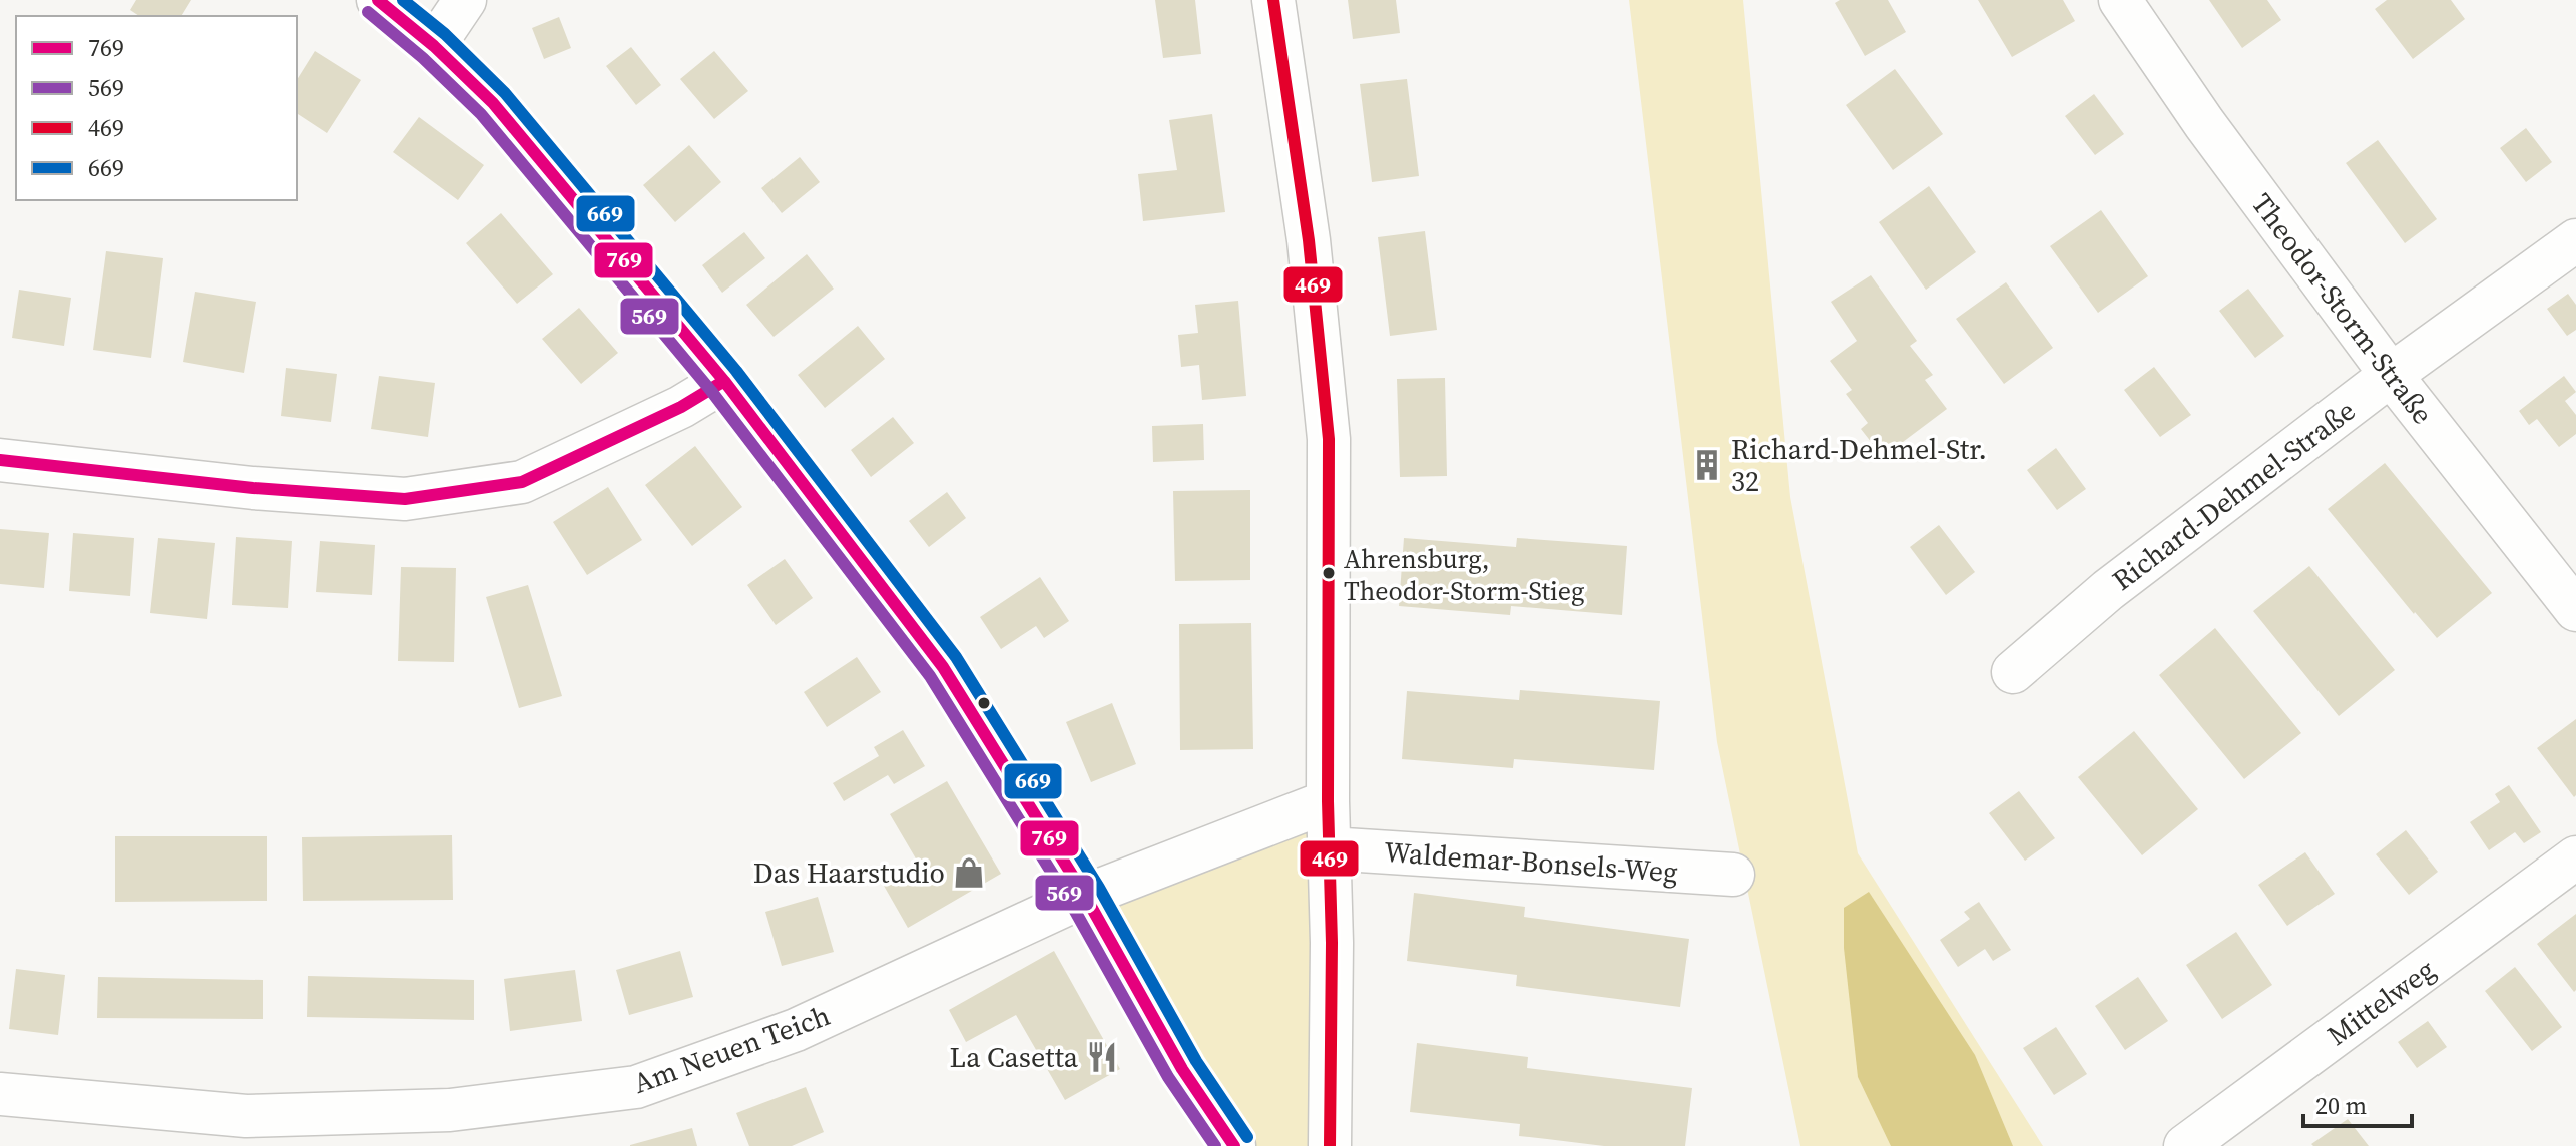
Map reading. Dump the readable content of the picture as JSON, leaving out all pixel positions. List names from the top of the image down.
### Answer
{
  "streets": {
    "street": [
      "Theodor-Storm-Straße",
      "Richard-Dehmel-Straße",
      "Waldemar-Bonsels-Weg",
      "Mittelweg",
      "Am Neuen Teich"
    ]
  },
  "crossings": [
    ["Theodor-Storm-Straße", "Richard-Dehmel-Straße"]
  ],
  "places": {
    "building": ["Richard-Dehmel-Str. 32"],
    "other": ["Ahrensburg, Theodor-Storm-Stieg"],
    "shop": ["Das Haarstudio"],
    "restaurant": ["La Casetta"]
  },
  "lines": [
    "transit line 769",
    "transit line 469",
    "transit line 669",
    "transit line 569"
  ],
  "legend": [
    "769",
    "569",
    "469",
    "669"
  ],
  "scale_bar": "20 m"
}
